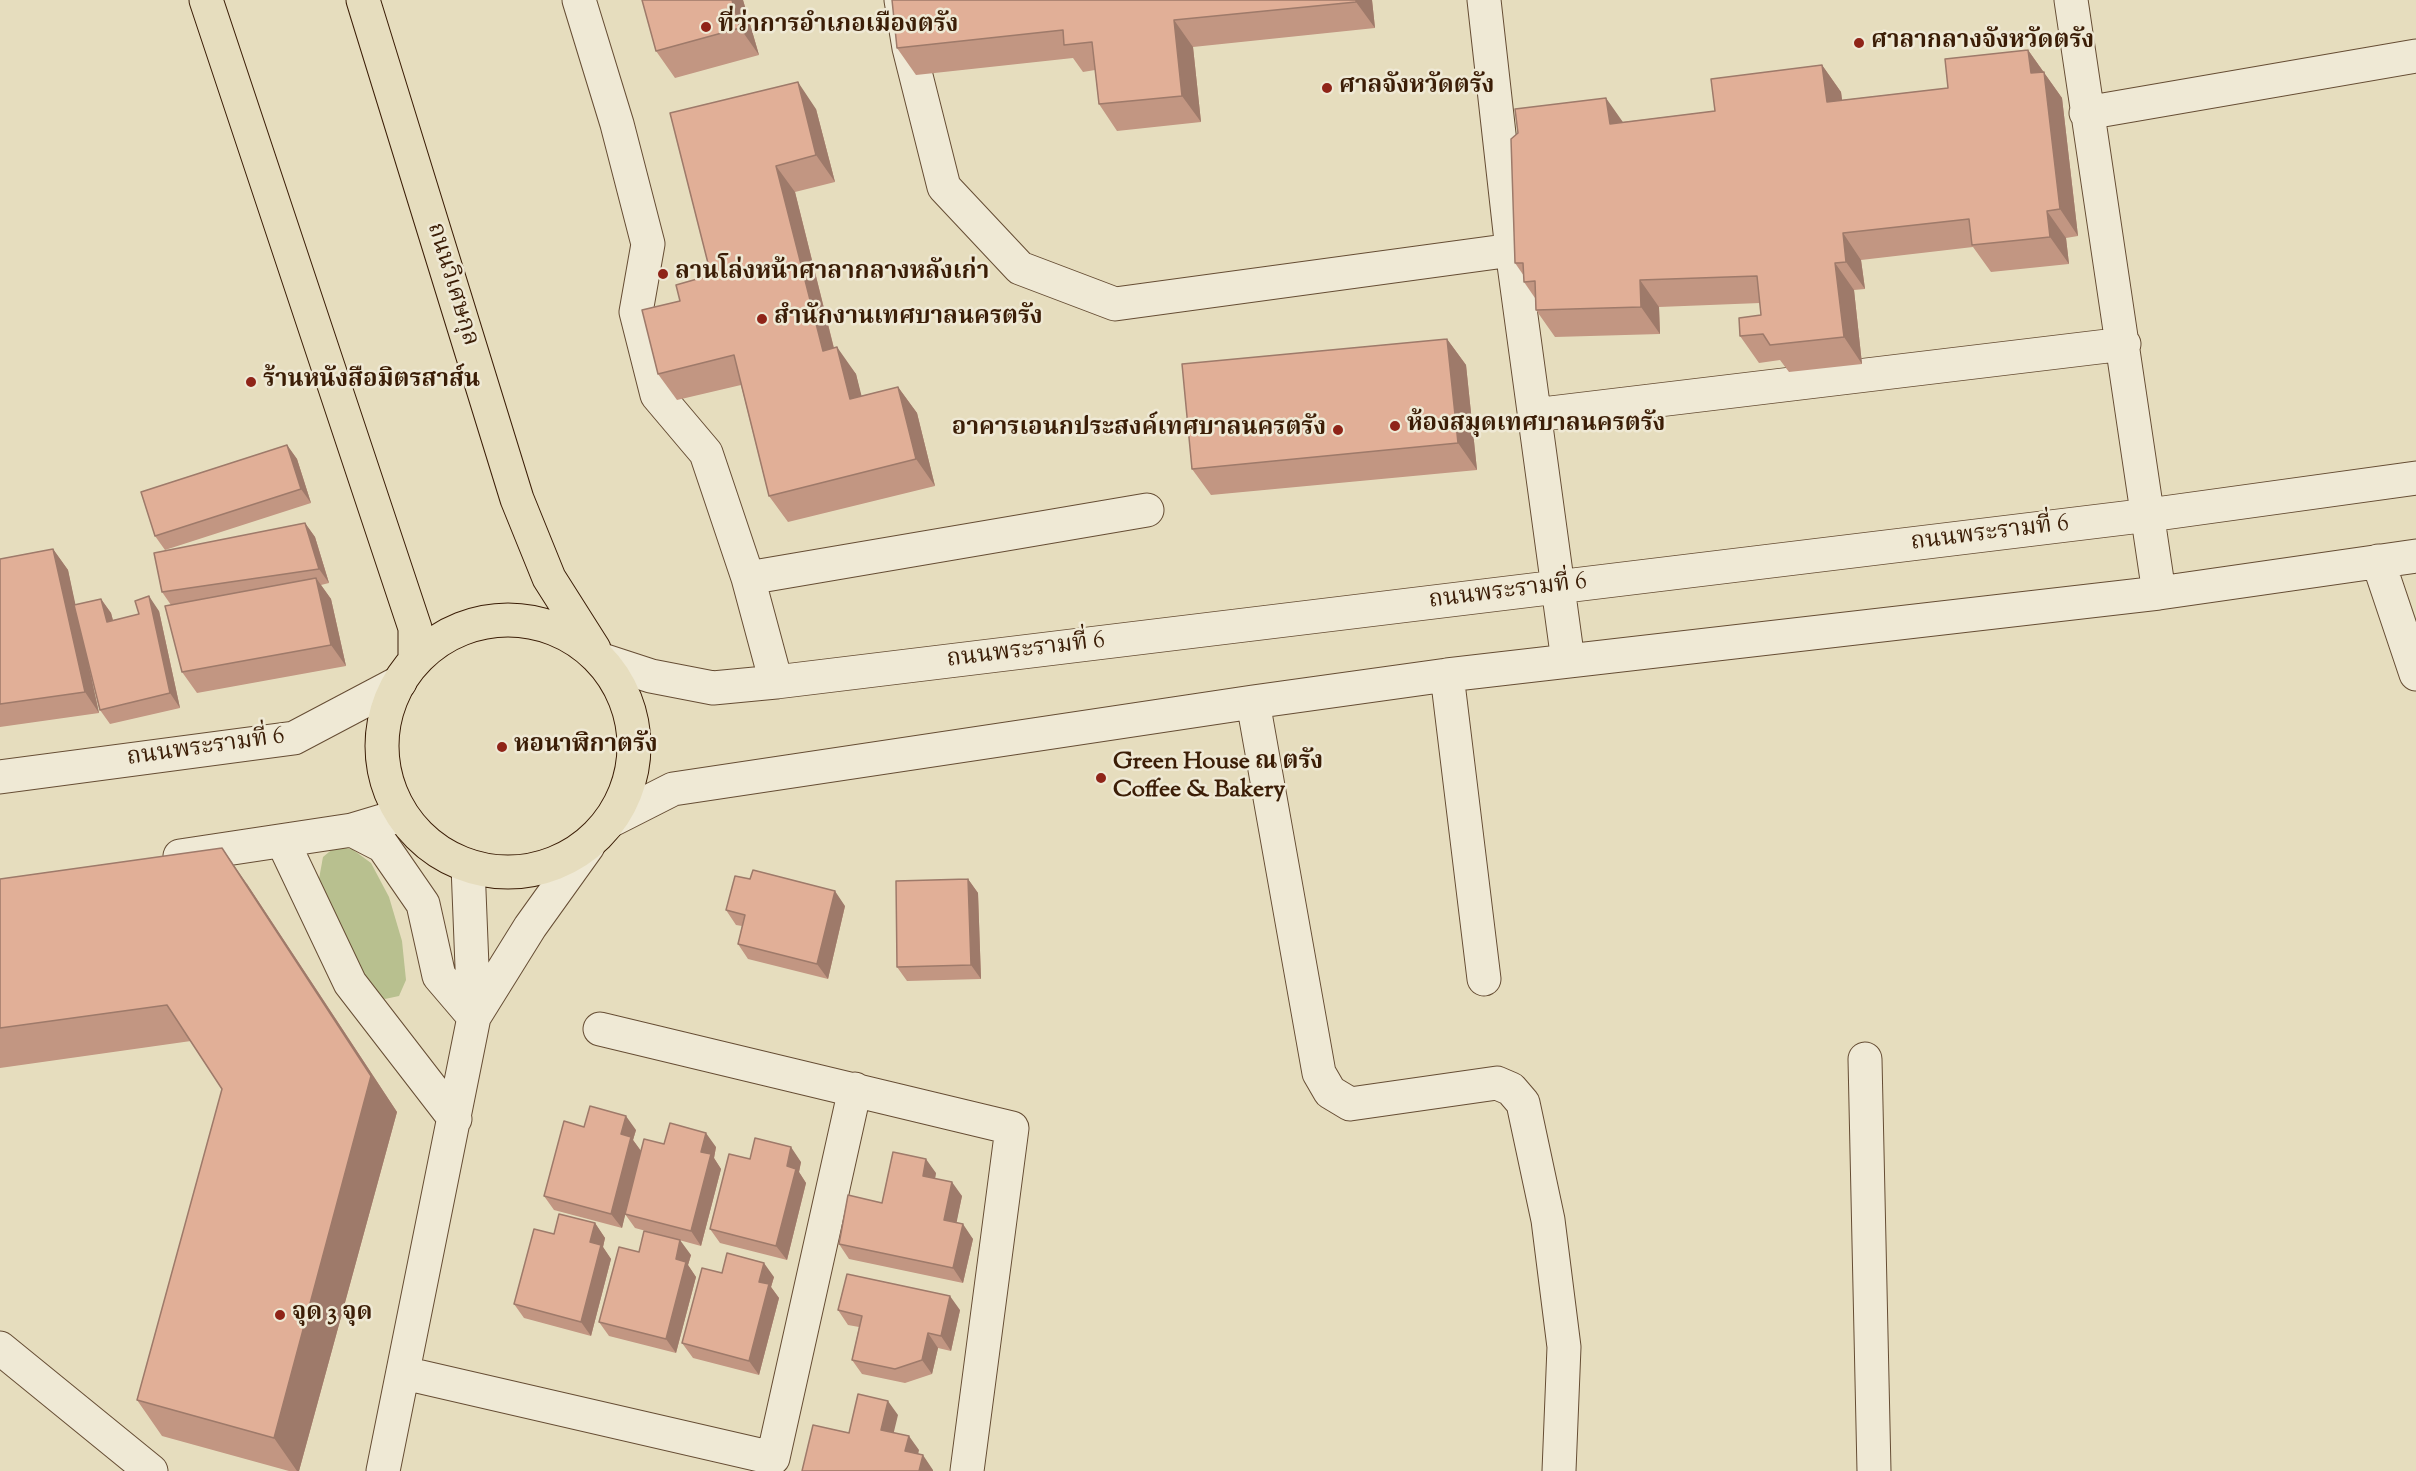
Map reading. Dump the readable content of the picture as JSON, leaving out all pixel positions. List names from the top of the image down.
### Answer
{
  "streets": {
    "main road": ["ถนนวิเศษกุล"],
    "street": ["ถนนพระรามที่ 6"]
  },
  "crossings": [
    ["ถนนวิเศษกุล", "ถนนพระรามที่ 6"]
  ],
  "places": [
    "ที่ว่าการอำเภอเมืองตรัง",
    "ศาลากลางจังหวัดตรัง",
    "ศาลจังหวัดตรัง",
    "ลานโล่งหน้าศาลากลางหลังเก่า",
    "สำนักงานเทศบาลนครตรัง",
    "ร้านหนังสือมิตรสาส์น",
    "ห้องสมุดเทศบาลนครตรัง",
    "อาคารเอนกประสงค์เทศบาลนครตรัง",
    "หอนาฬิกาตรัง",
    "Green House ณ ตรัง Coffee & Bakery",
    "จุด 3 จุด"
  ]
}
